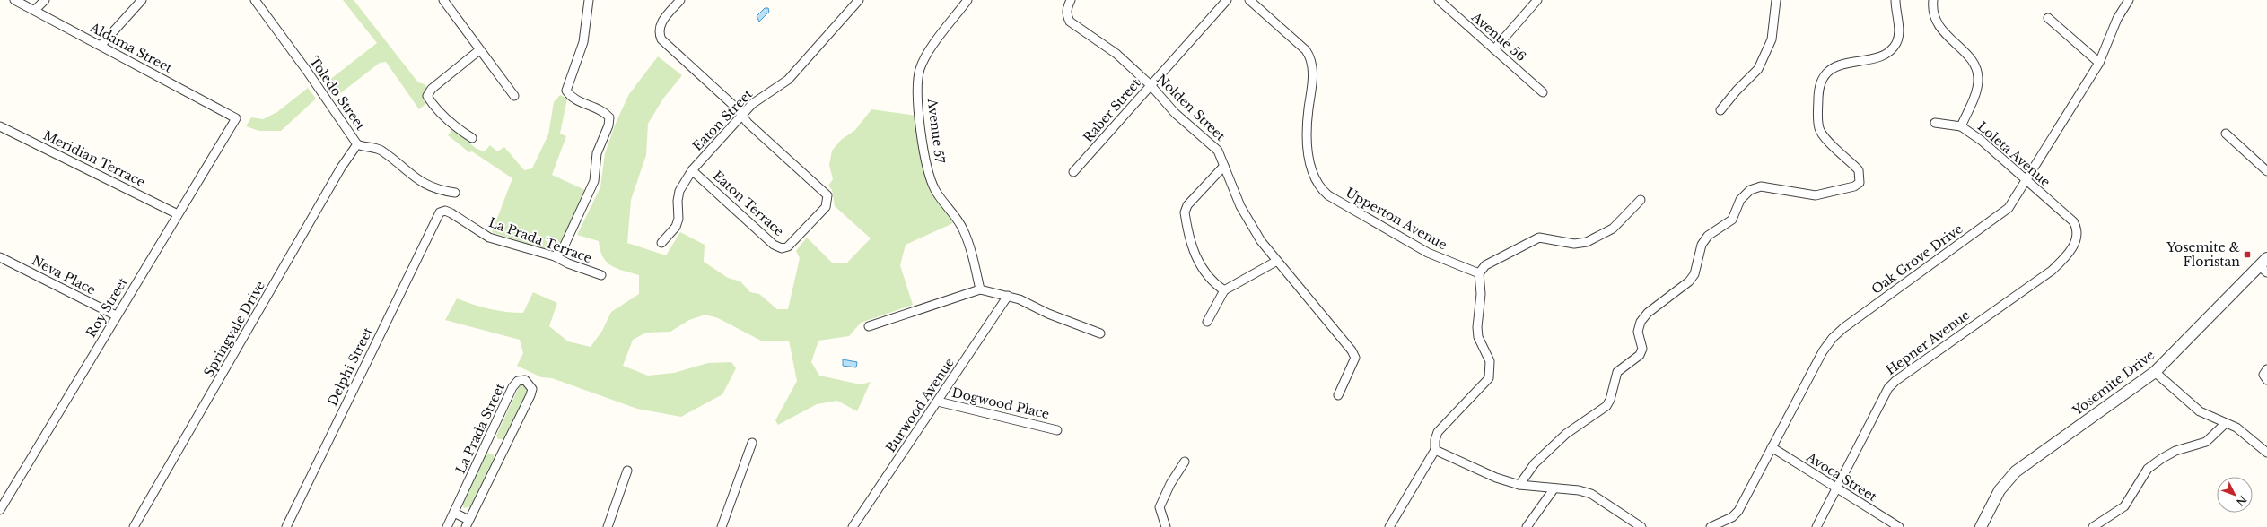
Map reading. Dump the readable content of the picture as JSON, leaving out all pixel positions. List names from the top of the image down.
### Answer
{
  "streets": {
    "street": [
      "Avenue 56",
      "Aldama Street",
      "Toledo Street",
      "Nolden Street",
      "Raber Street",
      "Eaton Street",
      "Avenue 57",
      "Loleta Avenue",
      "Meridian Terrace",
      "Eaton Terrace",
      "Upperton Avenue",
      "La Prada Terrace",
      "Oak Grove Drive",
      "Neva Place",
      "Roy Street",
      "Springvale Drive",
      "Hepner Avenue",
      "Delphi Street",
      "Yosemite Drive",
      "Dogwood Place",
      "Burwood Avenue",
      "La Prada Street",
      "Avoca Street"
    ]
  },
  "crossings": [
    ["Aldama Street", "Roy Street"],
    ["Toledo Street", "Springvale Drive"],
    ["Nolden Street", "Raber Street"],
    ["Eaton Street", "Eaton Terrace"],
    ["Loleta Avenue", "Oak Grove Drive"],
    ["Loleta Avenue", "Hepner Avenue"],
    ["Meridian Terrace", "Roy Street"],
    ["La Prada Terrace", "Delphi Street"],
    ["Oak Grove Drive", "Avoca Street"],
    ["Neva Place", "Roy Street"],
    ["Hepner Avenue", "Avoca Street"],
    ["Dogwood Place", "Burwood Avenue"]
  ],
  "places": {
    "transit": ["Yosemite & Floristan"]
  },
  "north": "bottom right"
}
